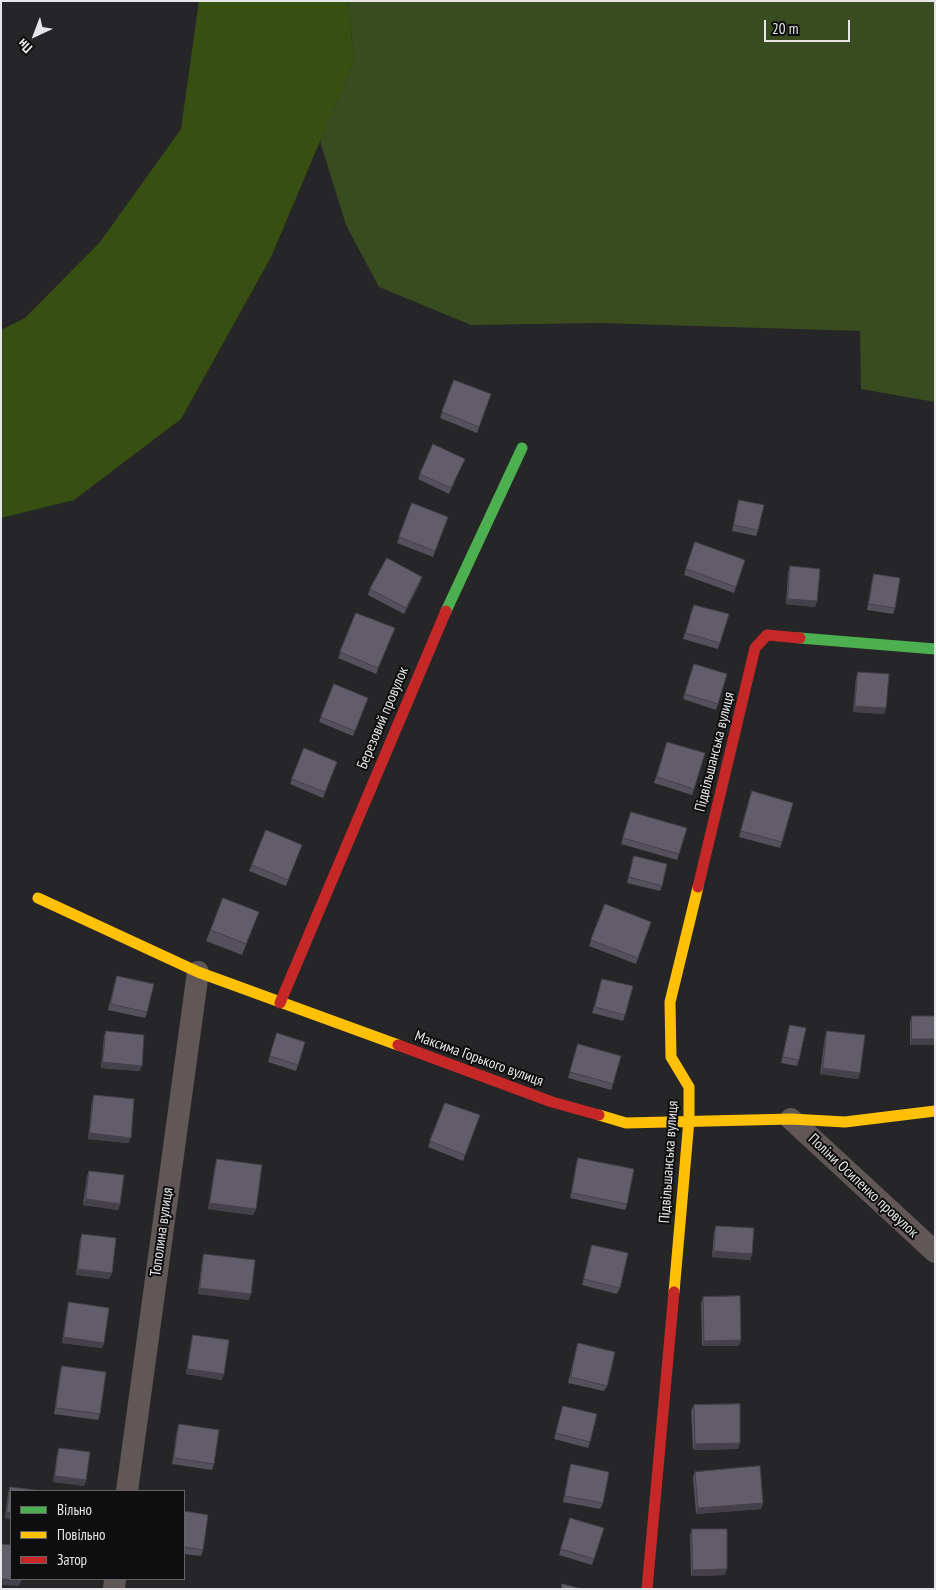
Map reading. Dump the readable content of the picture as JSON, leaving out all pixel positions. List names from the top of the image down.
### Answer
{
  "streets": {
    "street": [
      "Березовий провулок",
      "Підвільшанська вулиця",
      "Максима Горького вулиця",
      "Поліни Осипенко провулок",
      "Тополина вулиця"
    ]
  },
  "crossings": [
    ["Березовий провулок", "Максима Горького вулиця"],
    ["Підвільшанська вулиця", "Максима Горького вулиця"],
    ["Максима Горького вулиця", "Поліни Осипенко провулок"],
    ["Максима Горького вулиця", "Тополина вулиця"]
  ],
  "legend": ["Вільно", "Повільно", "Затор"],
  "scale_bar": "20 m",
  "north": "bottom left"
}
